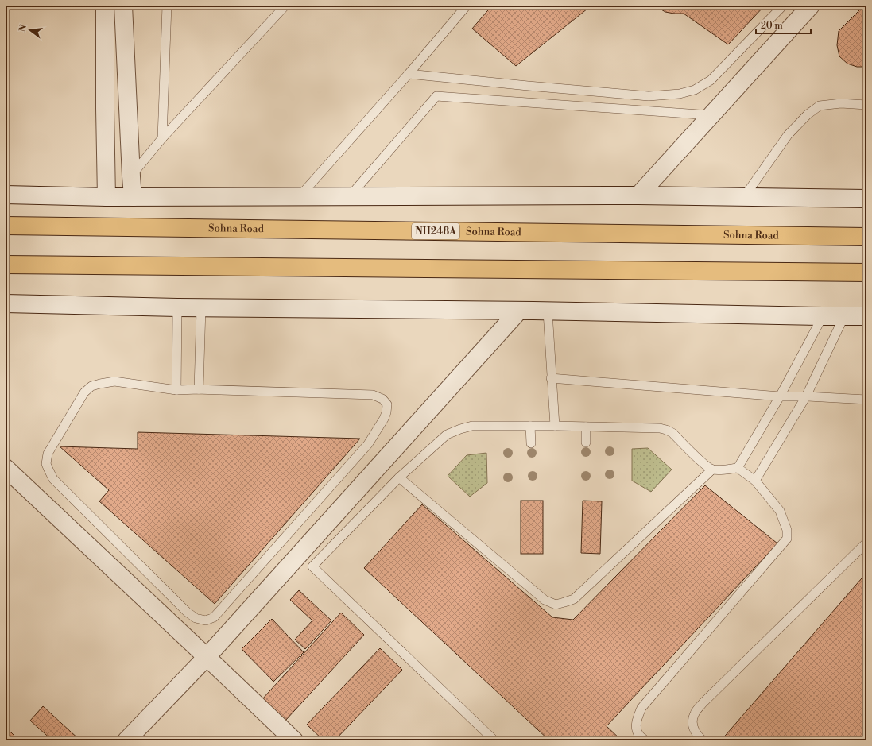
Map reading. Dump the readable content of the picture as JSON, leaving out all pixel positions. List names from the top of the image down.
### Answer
{
  "streets": {
    "highway": ["Sohna Road", "NH248A"]
  },
  "scale_bar": "20 m",
  "north": "left"
}
